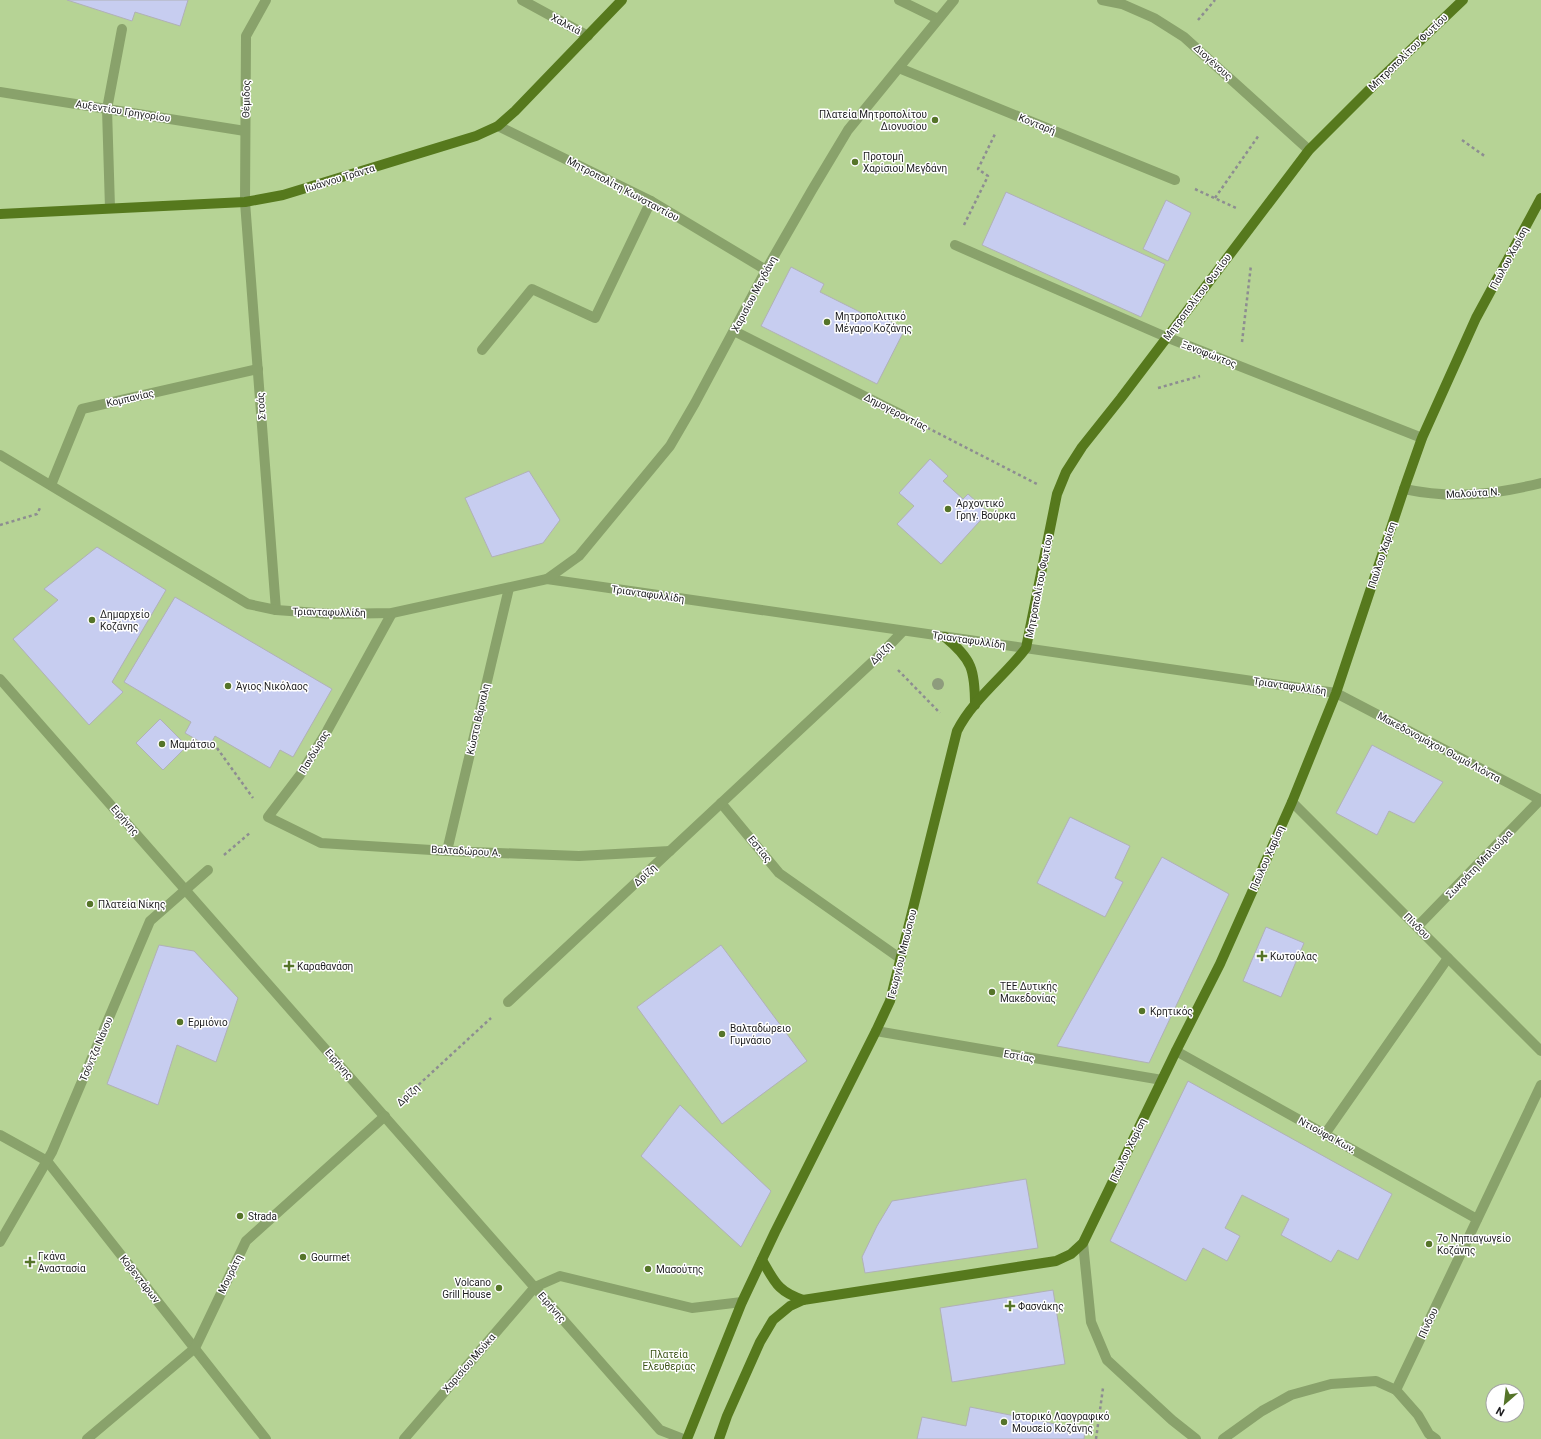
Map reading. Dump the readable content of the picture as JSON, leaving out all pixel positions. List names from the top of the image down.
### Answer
{
  "streets": {
    "main road": [
      "Μητροπολίτου Φωτίου",
      "Ιωάννου Τράντα",
      "Παύλου Χαρίση",
      "Γεωργίου Μπούσιου"
    ],
    "street": [
      "Χαλκιά",
      "Διογένους",
      "Θέμιδος",
      "Αυξεντίου Γρηγορίου",
      "Κονταρή",
      "Μητροπολίτη Κωνσταντίου",
      "Χαρισίου Μεγδάνη",
      "Ξενοφώντος",
      "Κομπανίας",
      "Στοάς",
      "Δημογεροντίας",
      "Μαλούτα Ν.",
      "Τριανταφυλλίδη",
      "Δρίζη",
      "Κώστα Βάρναλη",
      "Μακεδονομάχου Θωμά Λιόντα",
      "Πανδώρας",
      "Ειρήνης",
      "Εστίας",
      "Βαλταδώρου Α.",
      "Σωκράτη Μπλιούρα",
      "Πίνδου",
      "Τσόντζα Νάνου",
      "Ντιούφα Κων.",
      "Μουράτη",
      "Κοβεντάρων",
      "Χαρισίου Μούκα"
    ]
  },
  "crossings": [
    ["Χαλκιά", "Ιωάννου Τράντα"],
    ["Μητροπολίτου Φωτίου", "Διογένους"],
    ["Μητροπολίτου Φωτίου", "Ξενοφώντος"],
    ["Μητροπολίτου Φωτίου", "Δημογεροντίας"],
    ["Μητροπολίτου Φωτίου", "Τριανταφυλλίδη"],
    ["Μητροπολίτου Φωτίου", "Γεωργίου Μπούσιου"],
    ["Θέμιδος", "Αυξεντίου Γρηγορίου"],
    ["Θέμιδος", "Ιωάννου Τράντα"],
    ["Θέμιδος", "Στοάς"],
    ["Κονταρή", "Χαρισίου Μεγδάνη"],
    ["Ιωάννου Τράντα", "Μητροπολίτη Κωνσταντίου"],
    ["Ιωάννου Τράντα", "Στοάς"],
    ["Μητροπολίτη Κωνσταντίου", "Χαρισίου Μεγδάνη"],
    ["Παύλου Χαρίση", "Ξενοφώντος"],
    ["Παύλου Χαρίση", "Μαλούτα Ν."],
    ["Παύλου Χαρίση", "Τριανταφυλλίδη"],
    ["Παύλου Χαρίση", "Μακεδονομάχου Θωμά Λιόντα"],
    ["Παύλου Χαρίση", "Εστίας"],
    ["Παύλου Χαρίση", "Πίνδου"],
    ["Παύλου Χαρίση", "Ντιούφα Κων."],
    ["Χαρισίου Μεγδάνη", "Δημογεροντίας"],
    ["Χαρισίου Μεγδάνη", "Τριανταφυλλίδη"],
    ["Κομπανίας", "Στοάς"],
    ["Κομπανίας", "Τριανταφυλλίδη"],
    ["Στοάς", "Τριανταφυλλίδη"],
    ["Τριανταφυλλίδη", "Δρίζη"],
    ["Τριανταφυλλίδη", "Κώστα Βάρναλη"],
    ["Τριανταφυλλίδη", "Μακεδονομάχου Θωμά Λιόντα"],
    ["Τριανταφυλλίδη", "Πανδώρας"],
    ["Τριανταφυλλίδη", "Γεωργίου Μπούσιου"],
    ["Δρίζη", "Ειρήνης"],
    ["Δρίζη", "Εστίας"],
    ["Δρίζη", "Βαλταδώρου Α."],
    ["Δρίζη", "Μουράτη"],
    ["Κώστα Βάρναλη", "Βαλταδώρου Α."],
    ["Μακεδονομάχου Θωμά Λιόντα", "Σωκράτη Μπλιούρα"],
    ["Πανδώρας", "Βαλταδώρου Α."],
    ["Ειρήνης", "Τσόντζα Νάνου"],
    ["Ειρήνης", "Μουράτη"],
    ["Ειρήνης", "Χαρισίου Μούκα"],
    ["Εστίας", "Γεωργίου Μπούσιου"],
    ["Σωκράτη Μπλιούρα", "Πίνδου"],
    ["Πίνδου", "Ντιούφα Κων."],
    ["Τσόντζα Νάνου", "Κοβεντάρων"],
    ["Μουράτη", "Κοβεντάρων"]
  ],
  "parks": ["Πλατεία Ελευθερίας"],
  "places": {
    "other": [
      "Πλατεία Μητροπολίτου Διονυσίου",
      "Προτομή Χαρίσιου Μεγδάνη",
      "Μητροπολιτικό Μέγαρο Κοζάνης",
      "Αρχοντικό Γρηγ. Βούρκα",
      "Δημαρχείο Κοζάνης",
      "Άγιος Νικόλαος",
      "Μαμάτσιο",
      "Πλατεία Νίκης",
      "ΤΕΕ Δυτικής Μακεδονίας",
      "Κρητικός",
      "Ερμιόνιο",
      "Βαλταδώρειο Γυμνάσιο",
      "Strada",
      "7ο Νηπιαγωγείο Κοζάνης",
      "Gourmet",
      "Μασούτης",
      "Volcano Grill House",
      "Ιστορικό Λαογραφικό Μουσείο Κοζάνης"
    ],
    "health": [
      "Κωτούλας",
      "Καραθανάση",
      "Γκάνα Αναστασία",
      "Φασνάκης"
    ]
  },
  "north": "bottom left"
}
